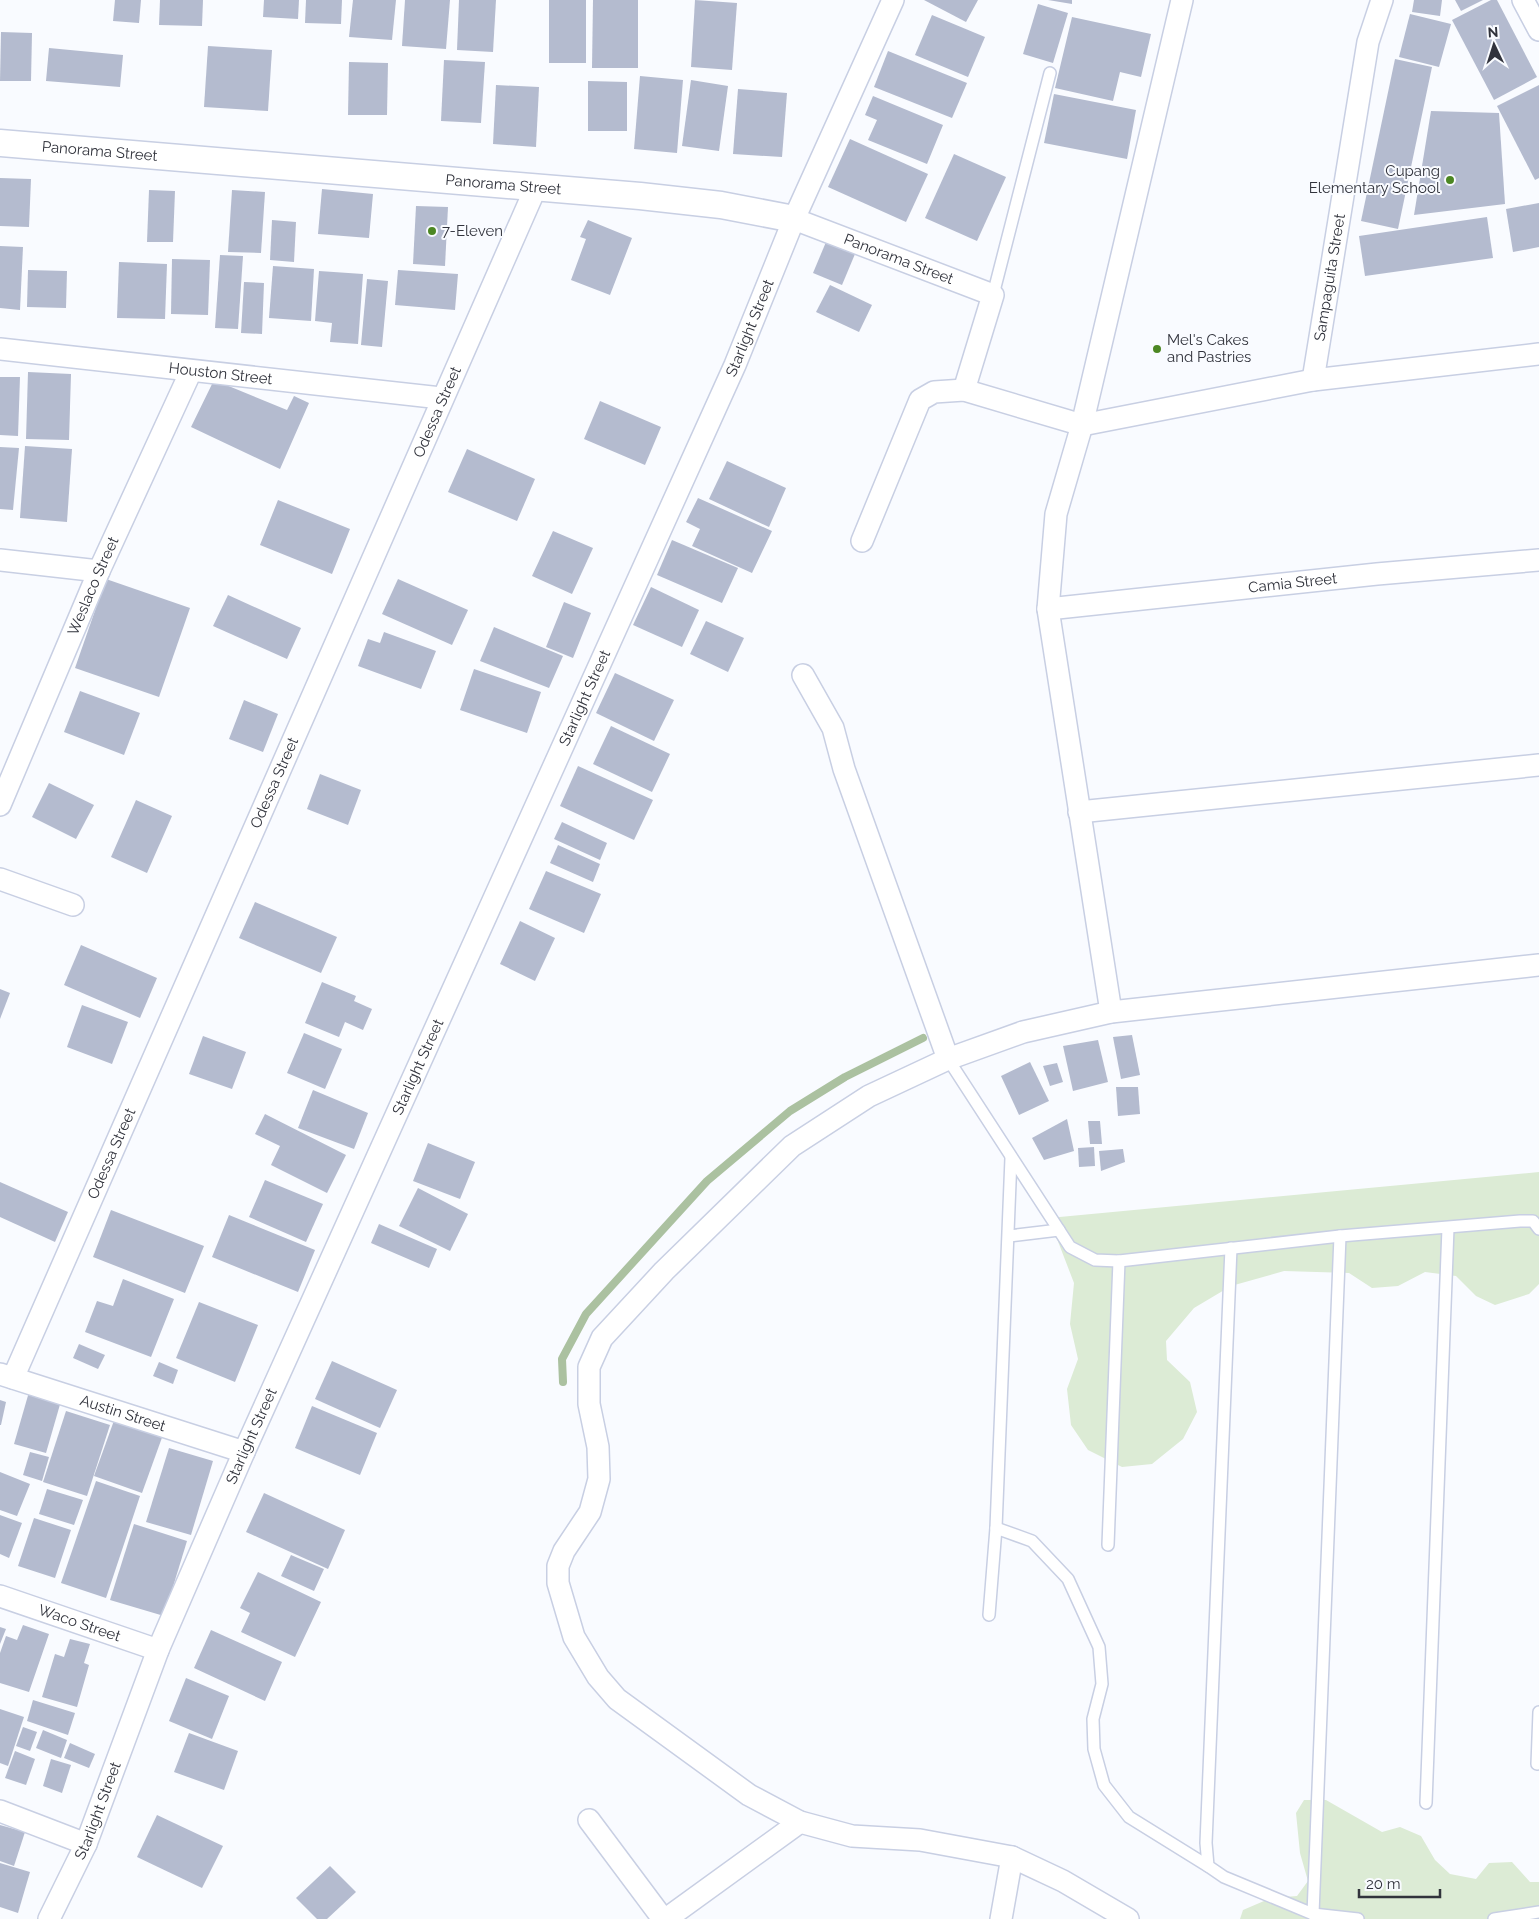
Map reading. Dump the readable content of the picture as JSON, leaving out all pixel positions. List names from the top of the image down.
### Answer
{
  "streets": {
    "street": [
      "Panorama Street",
      "Sampaguita Street",
      "Starlight Street",
      "Houston Street",
      "Odessa Street",
      "Camia Street",
      "Weslaco Street",
      "Austin Street",
      "Waco Street"
    ]
  },
  "crossings": [
    ["Panorama Street", "Starlight Street"],
    ["Panorama Street", "Odessa Street"],
    ["Starlight Street", "Austin Street"],
    ["Starlight Street", "Waco Street"],
    ["Houston Street", "Odessa Street"],
    ["Houston Street", "Weslaco Street"],
    ["Odessa Street", "Austin Street"]
  ],
  "places": ["Cupang Elementary School", "7-Eleven", "Mel's Cakes and Pastries"],
  "scale_bar": "20 m",
  "north": "top"
}
